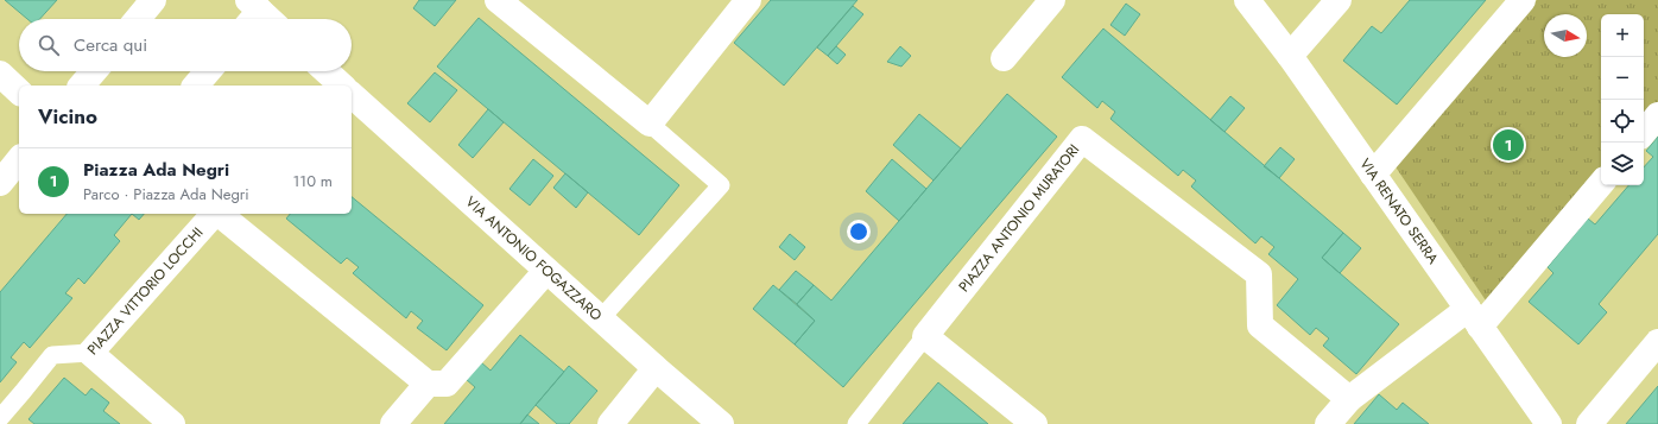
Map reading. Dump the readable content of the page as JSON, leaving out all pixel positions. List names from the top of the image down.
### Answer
{
  "streets": {
    "street": [
      "VIA RENATO SERRA",
      "PIAZZA ANTONIO MURATORI",
      "VIA ANTONIO FOGAZZARO",
      "PIAZZA VITTORIO LOCCHI"
    ]
  },
  "north": "right",
  "page": {
    "map_buttons": ["+", "−"],
    "search": "Cerca qui",
    "heading": "Vicino",
    "pins": "1",
    "list": [
      {
        "mark": "1",
        "name": "Piazza Ada Negri",
        "note": "Parco · Piazza Ada Negri",
        "value": "110 m"
      }
    ]
  }
}
